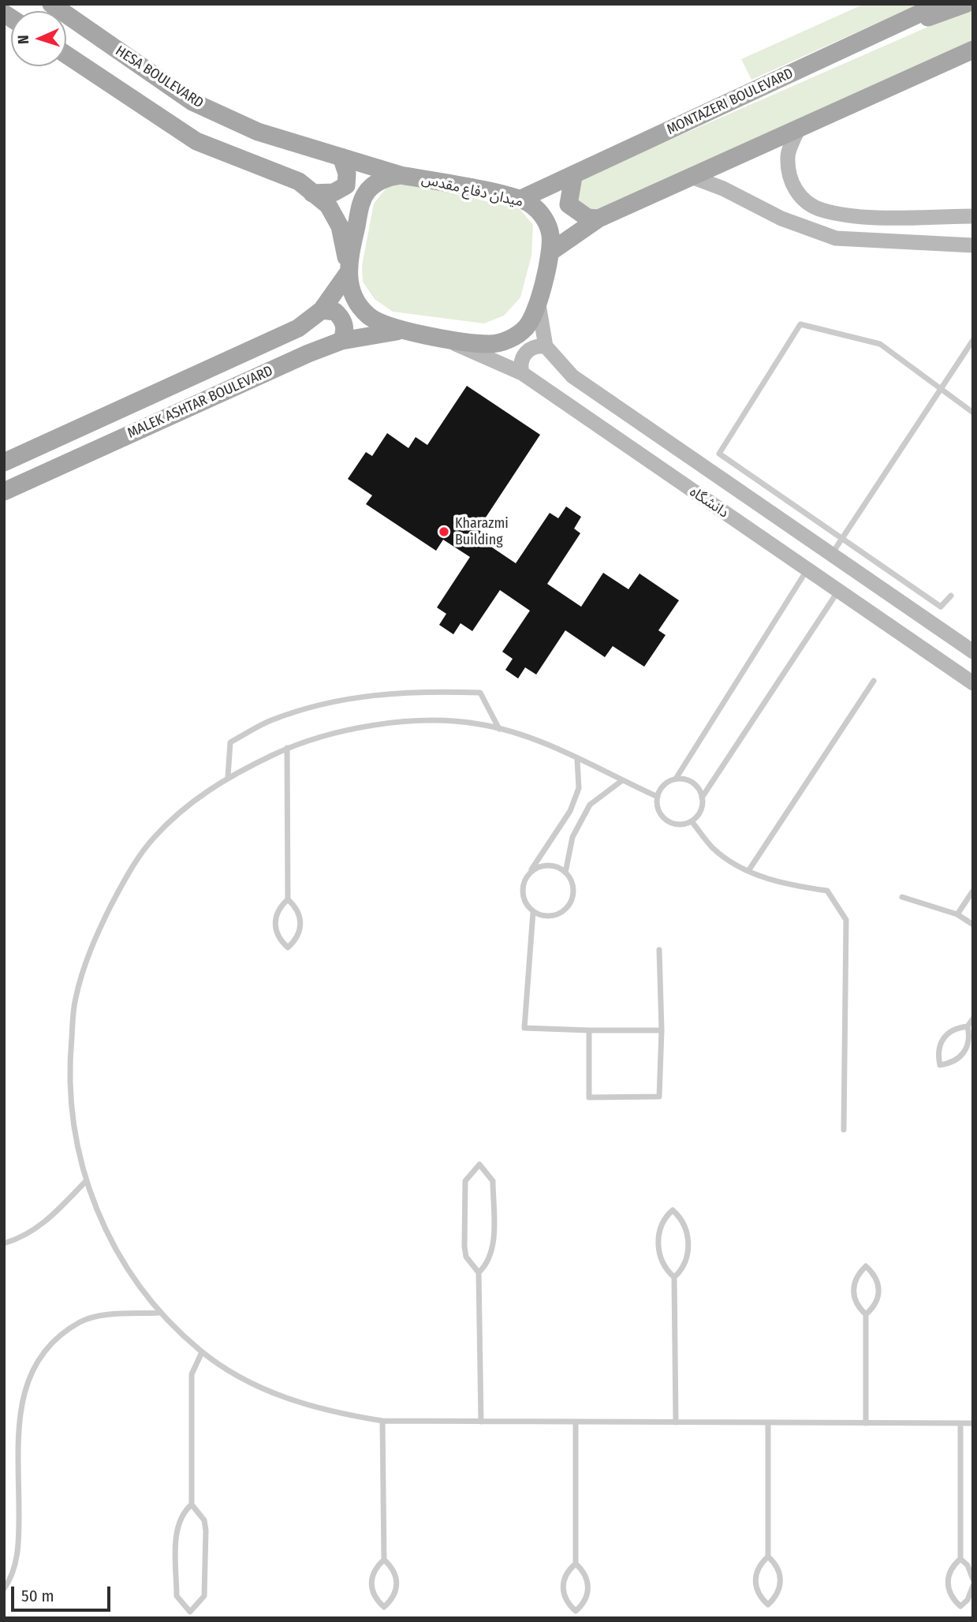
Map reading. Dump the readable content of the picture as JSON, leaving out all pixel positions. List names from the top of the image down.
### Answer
{
  "streets": {
    "main road": [
      "HESA BOULEVARD",
      "MONTAZERI BOULEVARD",
      "میدان دفاع مقدس",
      "MALEK ASHTAR BOULEVARD",
      "دانشگاه"
    ]
  },
  "crossings": [
    ["HESA BOULEVARD", "MONTAZERI BOULEVARD"],
    ["HESA BOULEVARD", "میدان دفاع مقدس"],
    ["HESA BOULEVARD", "MALEK ASHTAR BOULEVARD"],
    ["HESA BOULEVARD", "دانشگاه"],
    ["MONTAZERI BOULEVARD", "میدان دفاع مقدس"],
    ["MONTAZERI BOULEVARD", "MALEK ASHTAR BOULEVARD"],
    ["MONTAZERI BOULEVARD", "دانشگاه"],
    ["میدان دفاع مقدس", "MALEK ASHTAR BOULEVARD"],
    ["میدان دفاع مقدس", "دانشگاه"],
    ["MALEK ASHTAR BOULEVARD", "دانشگاه"]
  ],
  "places": ["Kharazmi Building"],
  "scale_bar": "50 m",
  "north": "left"
}
